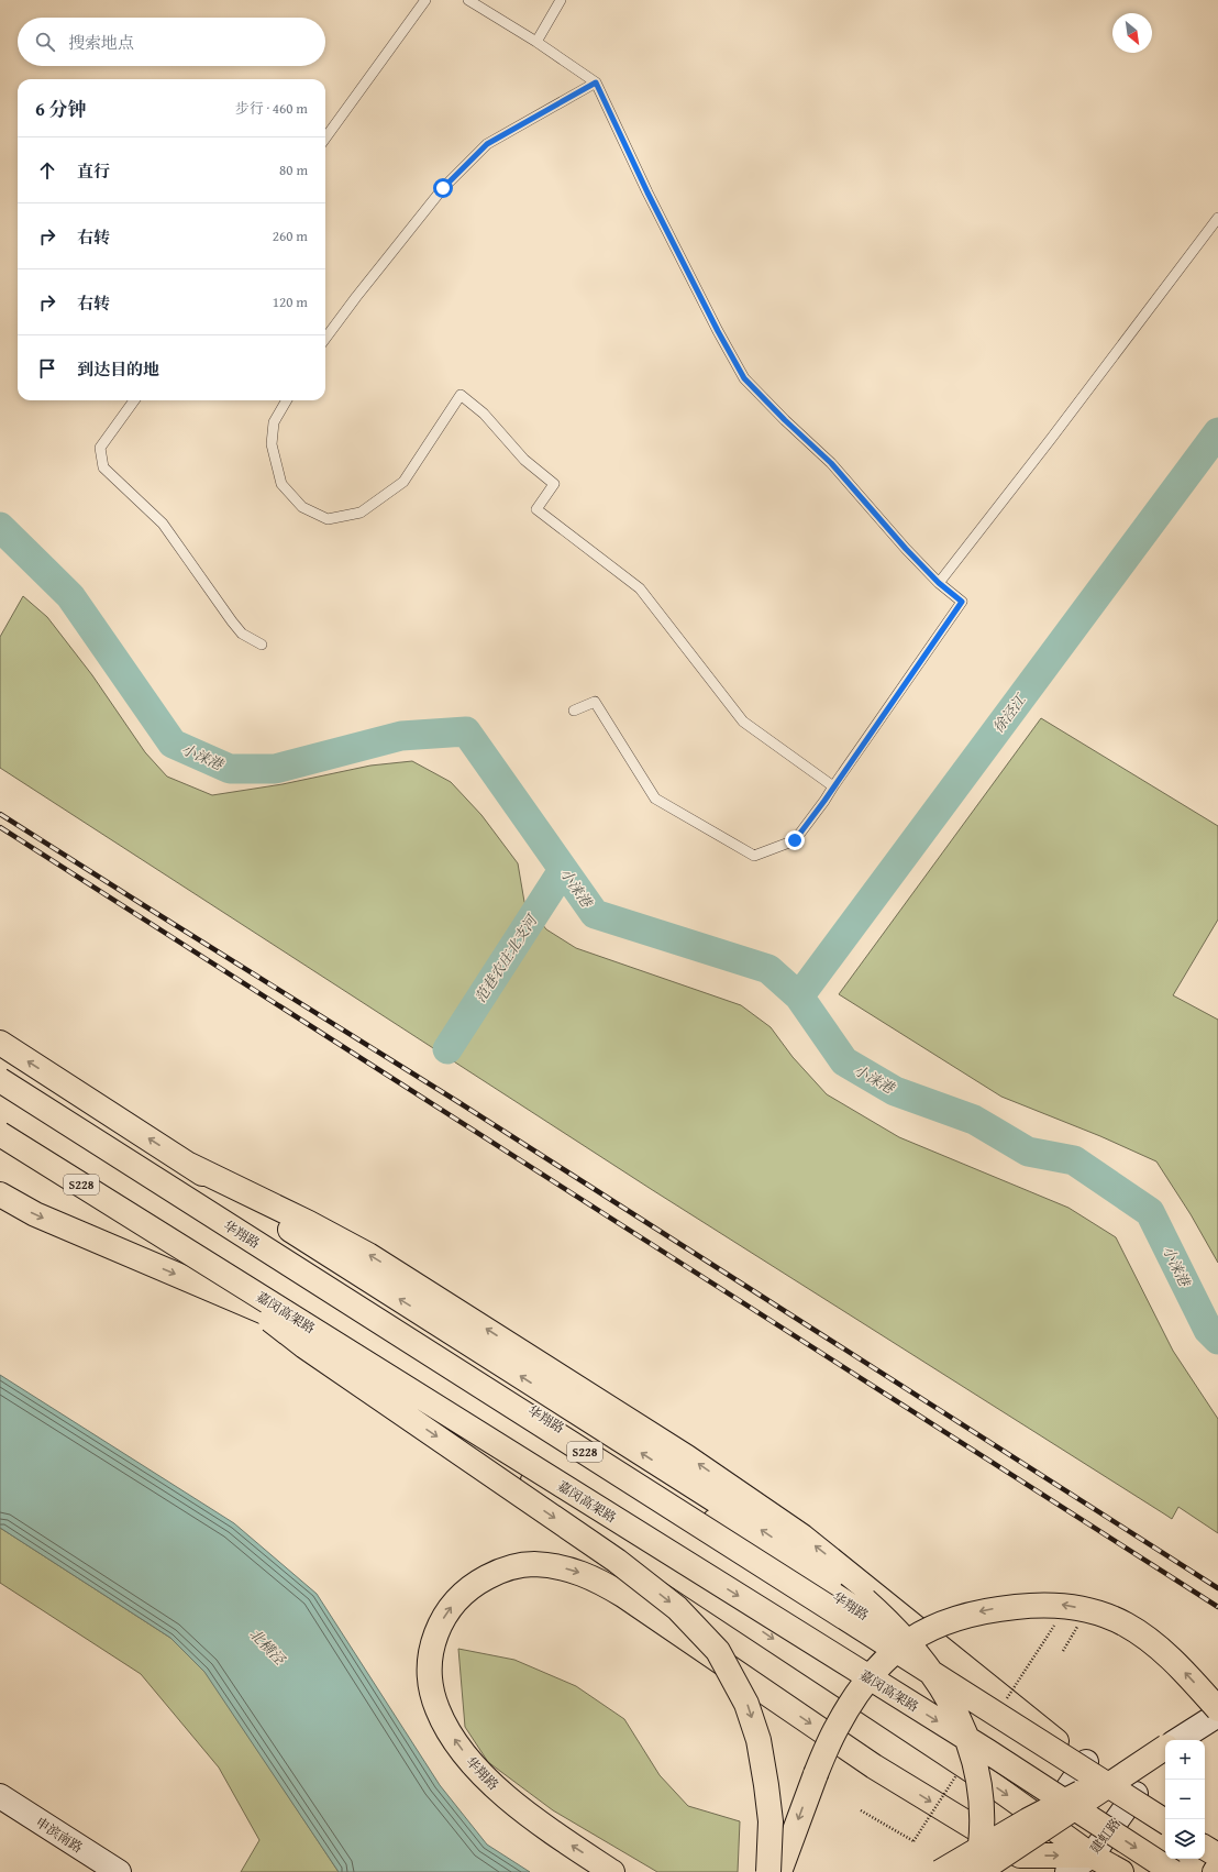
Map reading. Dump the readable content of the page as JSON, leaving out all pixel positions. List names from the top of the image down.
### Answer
{
  "streets": {
    "main road": [
      "S228",
      "华翔路",
      "嘉闵高架路",
      "申滨南路",
      "建虹路"
    ]
  },
  "crossings": [
    ["华翔路", "建虹路"]
  ],
  "water": [
    "徐泾江",
    "小涞港",
    "范巷农庄北支河",
    "北横泾"
  ],
  "north": "bottom right",
  "page": {
    "search": "搜索地点",
    "heading": ["6 分钟", "步行 · 460 m"],
    "list": [
      ["直行", "80 m"],
      ["右转", "260 m"],
      ["右转", "120 m"],
      "到达目的地"
    ],
    "map_buttons": ["+", "−"]
  }
}
